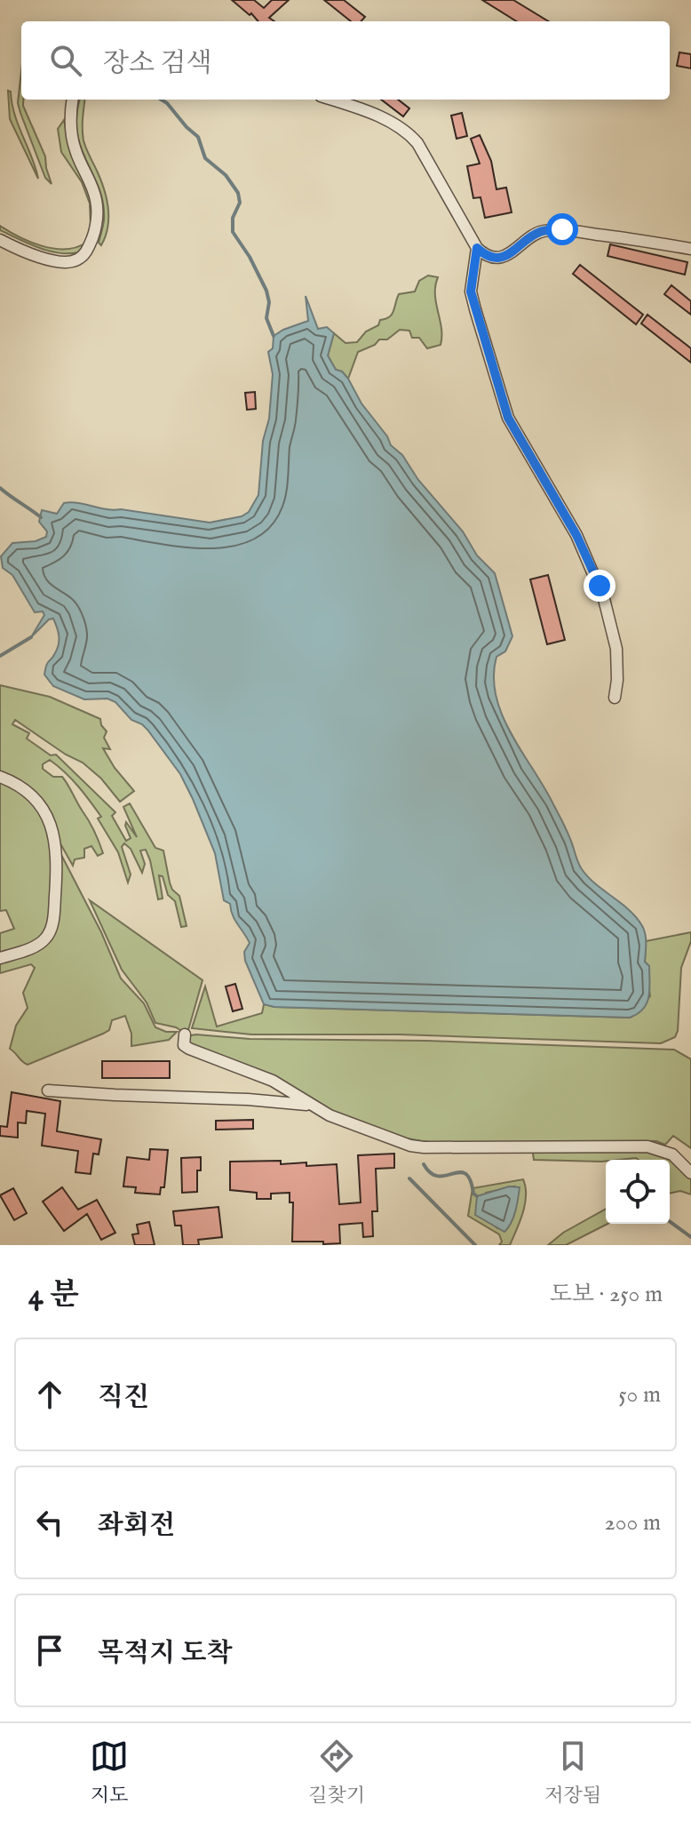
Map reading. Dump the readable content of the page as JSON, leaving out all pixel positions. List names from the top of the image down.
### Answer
{
  "page": {
    "search": "장소 검색",
    "heading": ["4 분", "도보 · 250 m"],
    "list": [
      ["직진", "50 m"],
      ["좌회전", "200 m"],
      "목적지 도착"
    ],
    "nav": ["지도", "길찾기", "저장됨"]
  }
}
